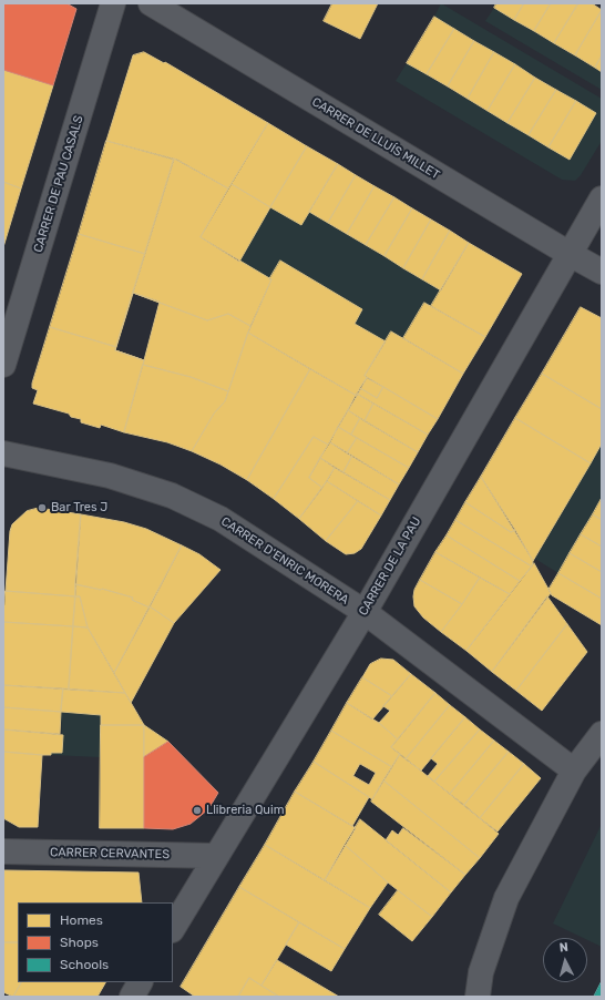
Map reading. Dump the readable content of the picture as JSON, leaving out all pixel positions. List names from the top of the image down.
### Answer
{
  "streets": {
    "street": [
      "CARRER DE LLUÍS MILLET",
      "CARRER DE PAU CASALS",
      "CARRER D'ENRIC MORERA",
      "CARRER DE LA PAU",
      "CARRER CERVANTES"
    ]
  },
  "crossings": [
    ["CARRER DE LLUÍS MILLET", "CARRER DE LA PAU"],
    ["CARRER D'ENRIC MORERA", "CARRER DE LA PAU"],
    ["CARRER DE LA PAU", "CARRER CERVANTES"]
  ],
  "places": ["Bar Tres J", "Llibreria Quim"],
  "legend": ["Homes", "Shops", "Schools"],
  "north": "top"
}
